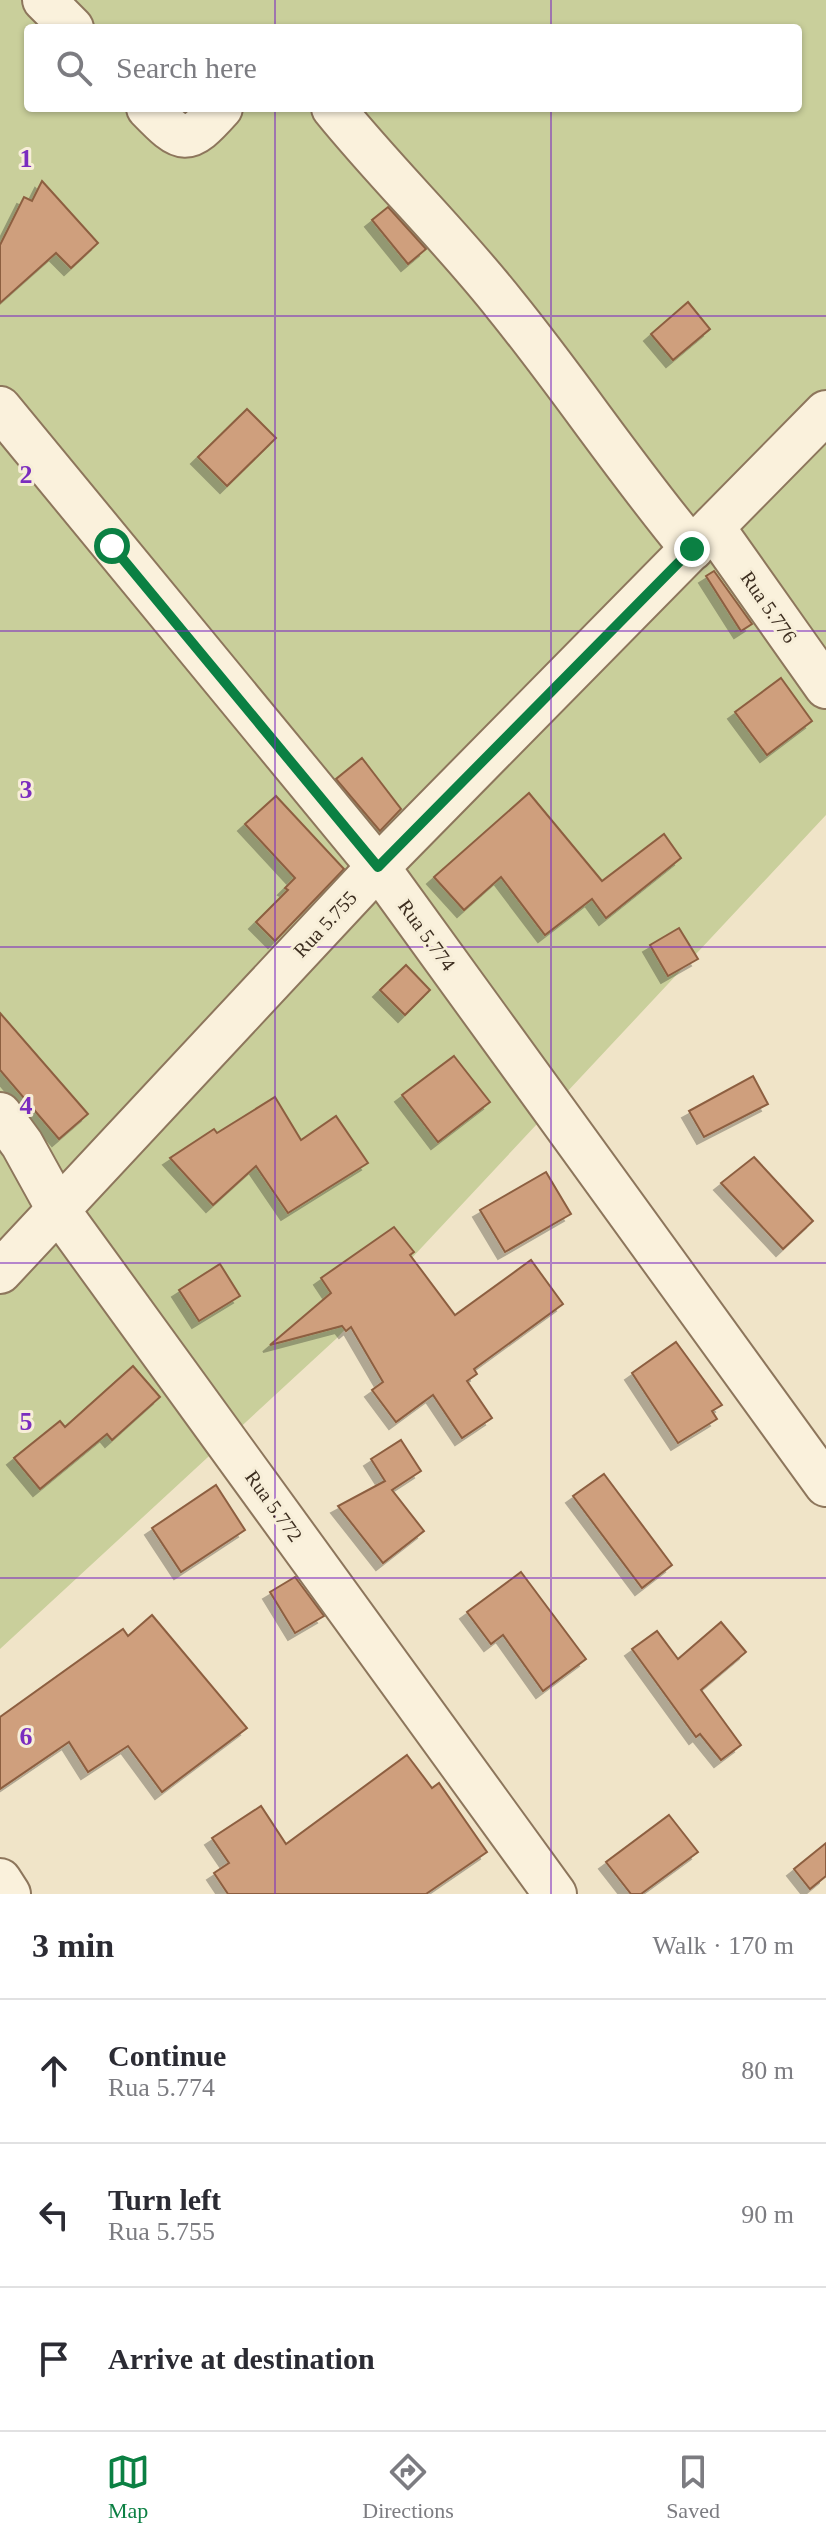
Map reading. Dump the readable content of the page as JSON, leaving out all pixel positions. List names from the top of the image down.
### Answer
{
  "streets": {
    "street": [
      "Rua 5.776",
      "Rua 5.755",
      "Rua 5.774",
      "Rua 5.772"
    ]
  },
  "crossings": [
    ["Rua 5.776", "Rua 5.755"],
    ["Rua 5.755", "Rua 5.774"],
    ["Rua 5.755", "Rua 5.772"]
  ],
  "page": {
    "search": "Search here",
    "heading": ["3 min", "Walk · 170 m"],
    "list": [
      ["Continue", "Rua 5.774", "80 m"],
      ["Turn left", "Rua 5.755", "90 m"],
      "Arrive at destination"
    ],
    "nav": ["Map", "Directions", "Saved"]
  },
  "grid": {
    "rows": [
      "1",
      "2",
      "3",
      "4",
      "5",
      "6"
    ]
  }
}
